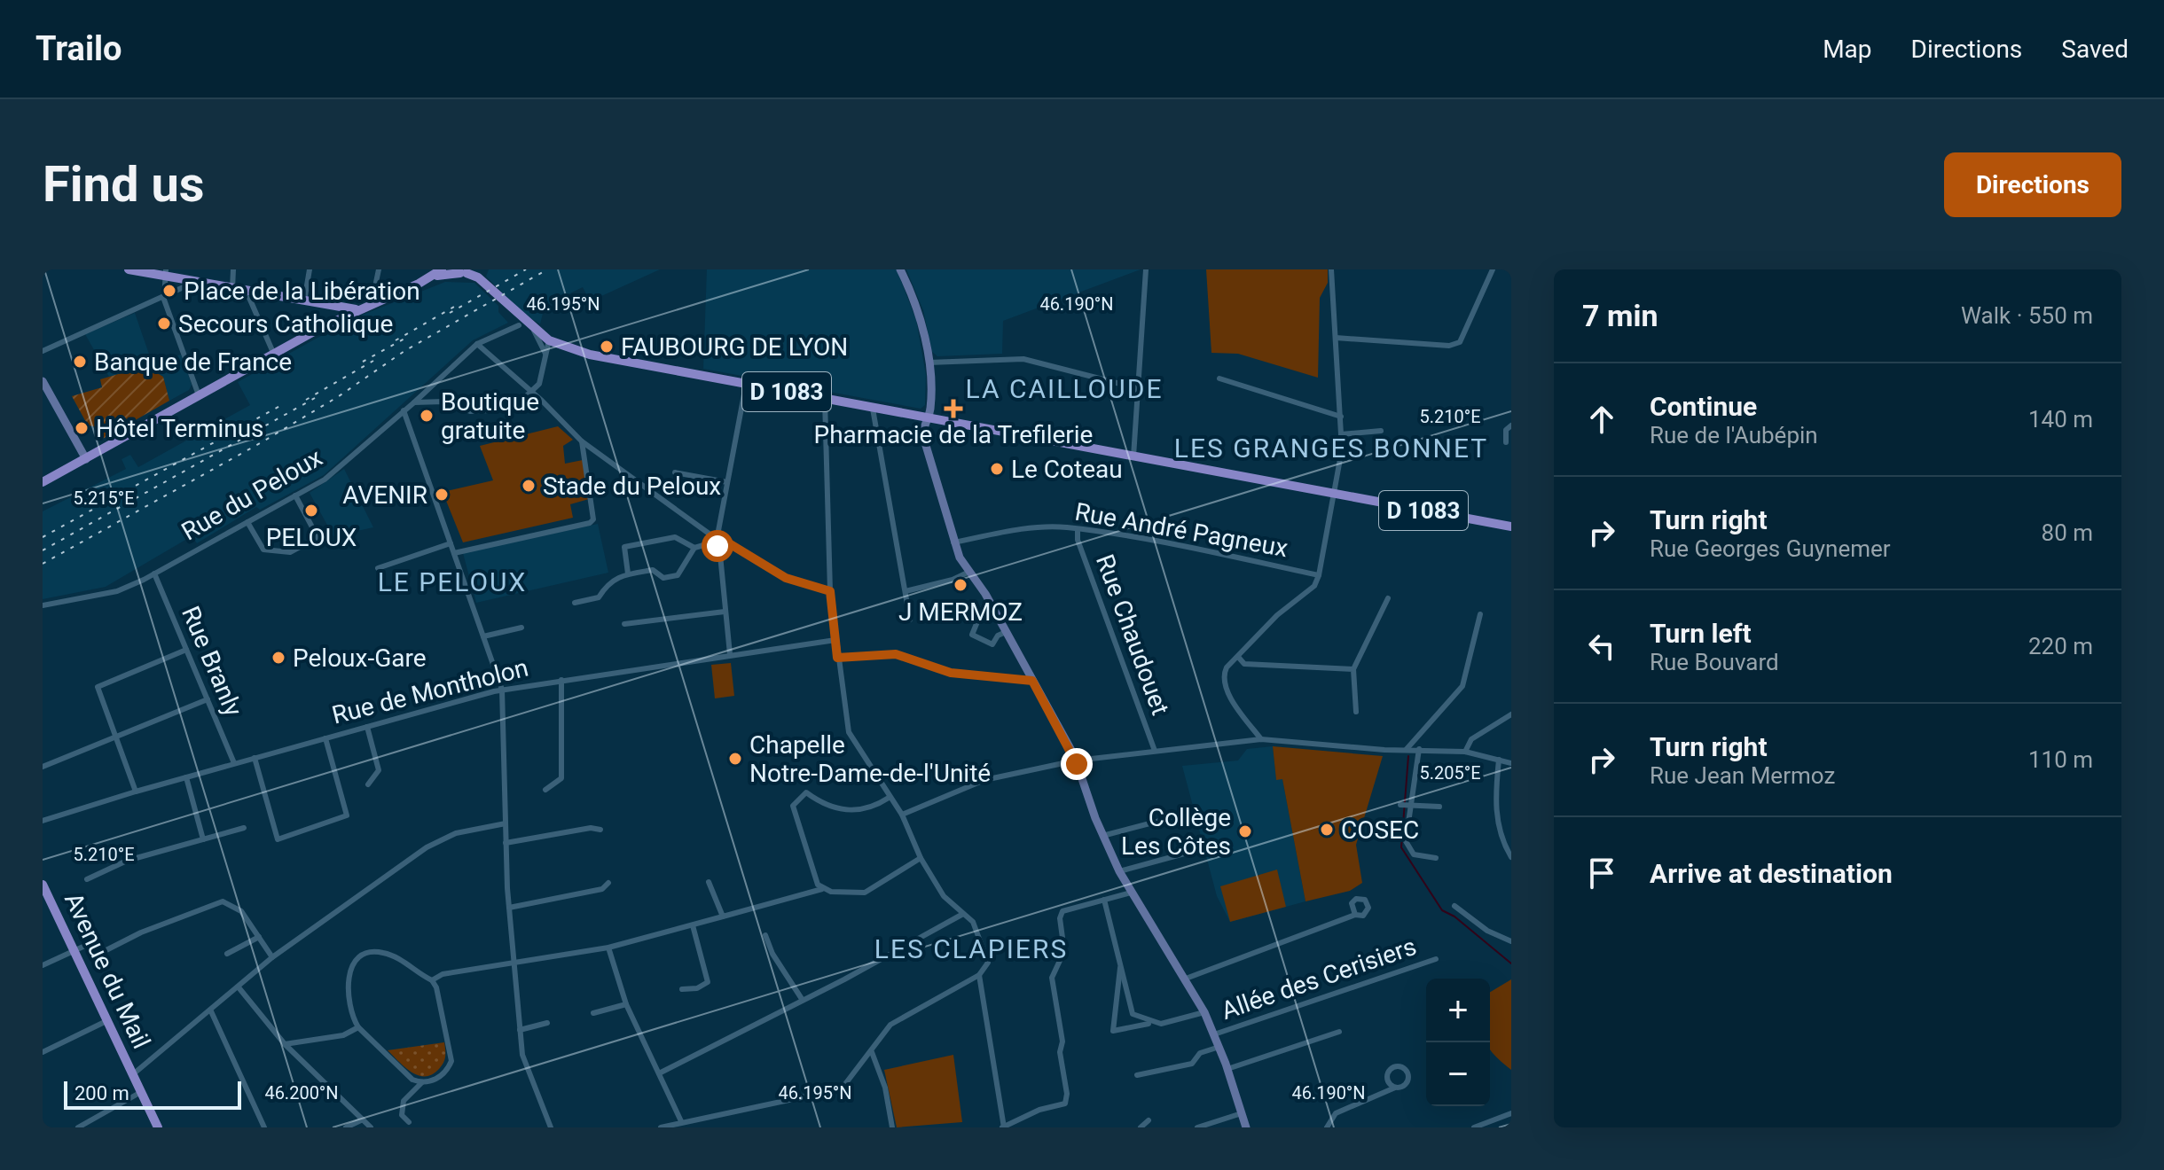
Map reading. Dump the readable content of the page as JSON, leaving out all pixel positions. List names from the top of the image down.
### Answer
{
  "streets": {
    "main road": ["D 1083", "Avenue du Mail"],
    "street": [
      "Rue du Peloux",
      "Rue André Pagneux",
      "Rue Chaudouet",
      "Rue Branly",
      "Rue de Montholon",
      "Allée des Cerisiers"
    ]
  },
  "crossings": [
    ["Rue du Peloux", "Rue Branly"],
    ["Rue André Pagneux", "Rue Chaudouet"],
    ["Rue Branly", "Rue de Montholon"]
  ],
  "districts": [
    "LA CAILLOUDE",
    "LES GRANGES BONNET",
    "LE PELOUX",
    "LES CLAPIERS"
  ],
  "places": {
    "other": [
      "Place de la Libération",
      "Secours Catholique",
      "FAUBOURG DE LYON",
      "Banque de France",
      "Boutique gratuite",
      "Hôtel Terminus",
      "Le Coteau",
      "Stade du Peloux",
      "AVENIR",
      "PELOUX",
      "J MERMOZ",
      "Peloux-Gare",
      "Chapelle Notre-Dame-de-l'Unité",
      "COSEC",
      "Collège Les Côtes"
    ],
    "health": ["Pharmacie de la Trefilerie"]
  },
  "scale_bar": "200 m",
  "page": {
    "header": "Trailo",
    "nav": ["Map", "Directions", "Saved"],
    "buttons": "Directions",
    "title": "Find us",
    "heading": ["7 min", "Walk · 550 m"],
    "list": [
      ["Continue", "Rue de l'Aubépin", "140 m"],
      ["Turn right", "Rue Georges Guynemer", "80 m"],
      ["Turn left", "Rue Bouvard", "220 m"],
      ["Turn right", "Rue Jean Mermoz", "110 m"],
      "Arrive at destination"
    ],
    "map_buttons": ["+", "−"],
    "scale": "200 m"
  },
  "coordinates": [
    "46.195°N",
    "46.190°N",
    "5.210°E",
    "5.215°E",
    "5.205°E",
    "46.200°N"
  ]
}
